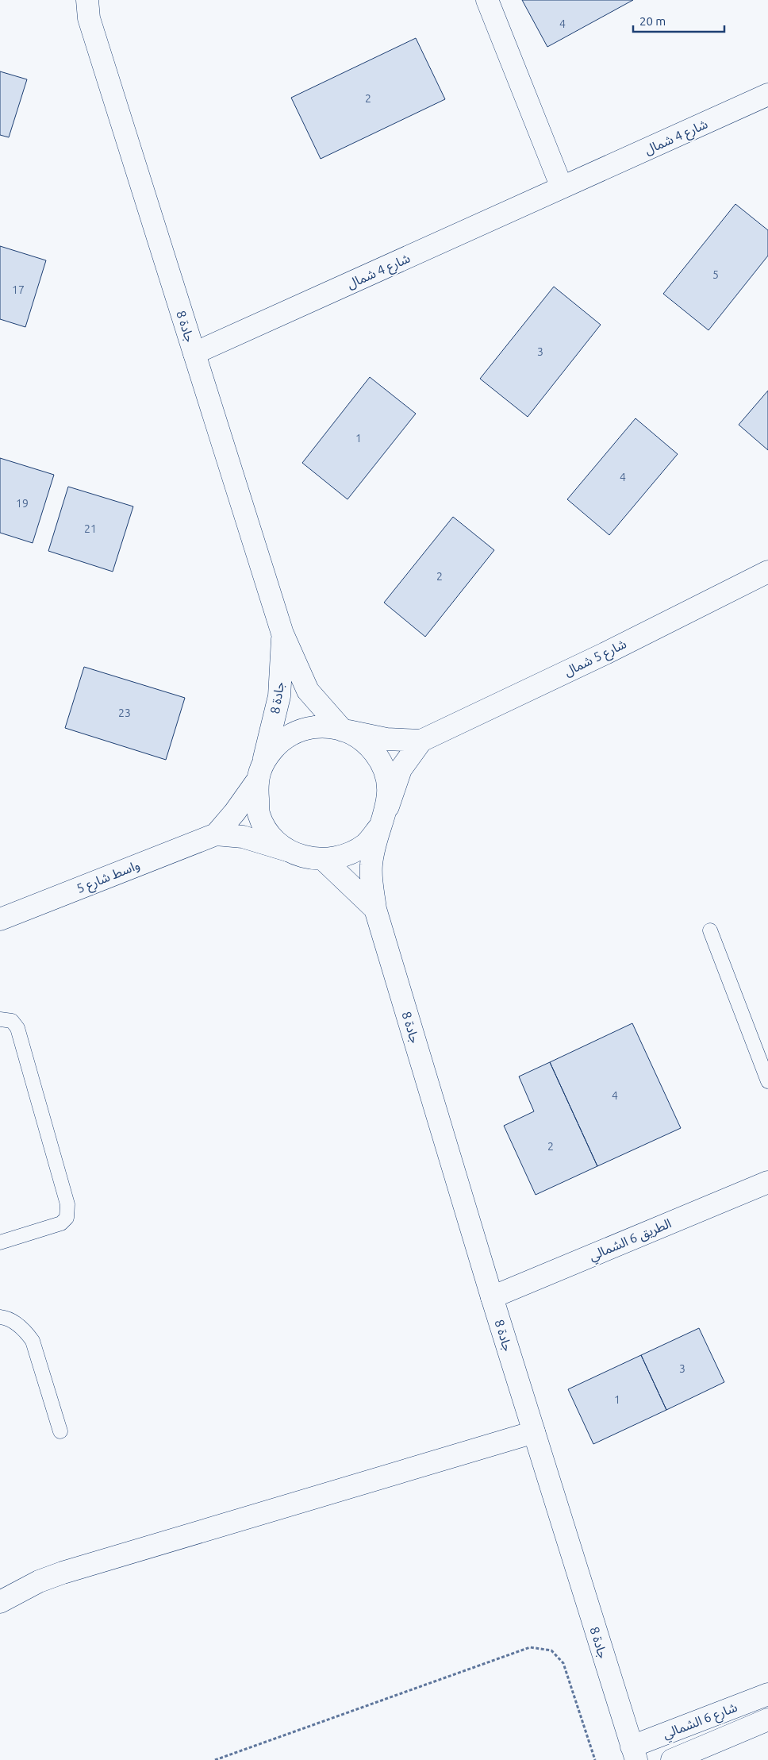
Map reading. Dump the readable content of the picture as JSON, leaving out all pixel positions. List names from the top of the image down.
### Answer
{
  "streets": {
    "street": [
      "شارع 4 شمال",
      "جادة 8",
      "شارع 5 شمال",
      "واسط شارع 5",
      "الطريق 6 الشمالي",
      "شارع 6 الشمالي"
    ]
  },
  "crossings": [
    ["شارع 4 شمال", "جادة 8"],
    ["جادة 8", "شارع 5 شمال"],
    ["جادة 8", "واسط شارع 5"],
    ["جادة 8", "الطريق 6 الشمالي"],
    ["جادة 8", "شارع 6 الشمالي"],
    ["شارع 5 شمال", "واسط شارع 5"]
  ],
  "house_numbers": [
    "4",
    "2",
    "5",
    "17",
    "3",
    "1",
    "4",
    "19",
    "21",
    "2",
    "23",
    "4",
    "2",
    "3",
    "1"
  ],
  "scale_bar": "20 m"
}
